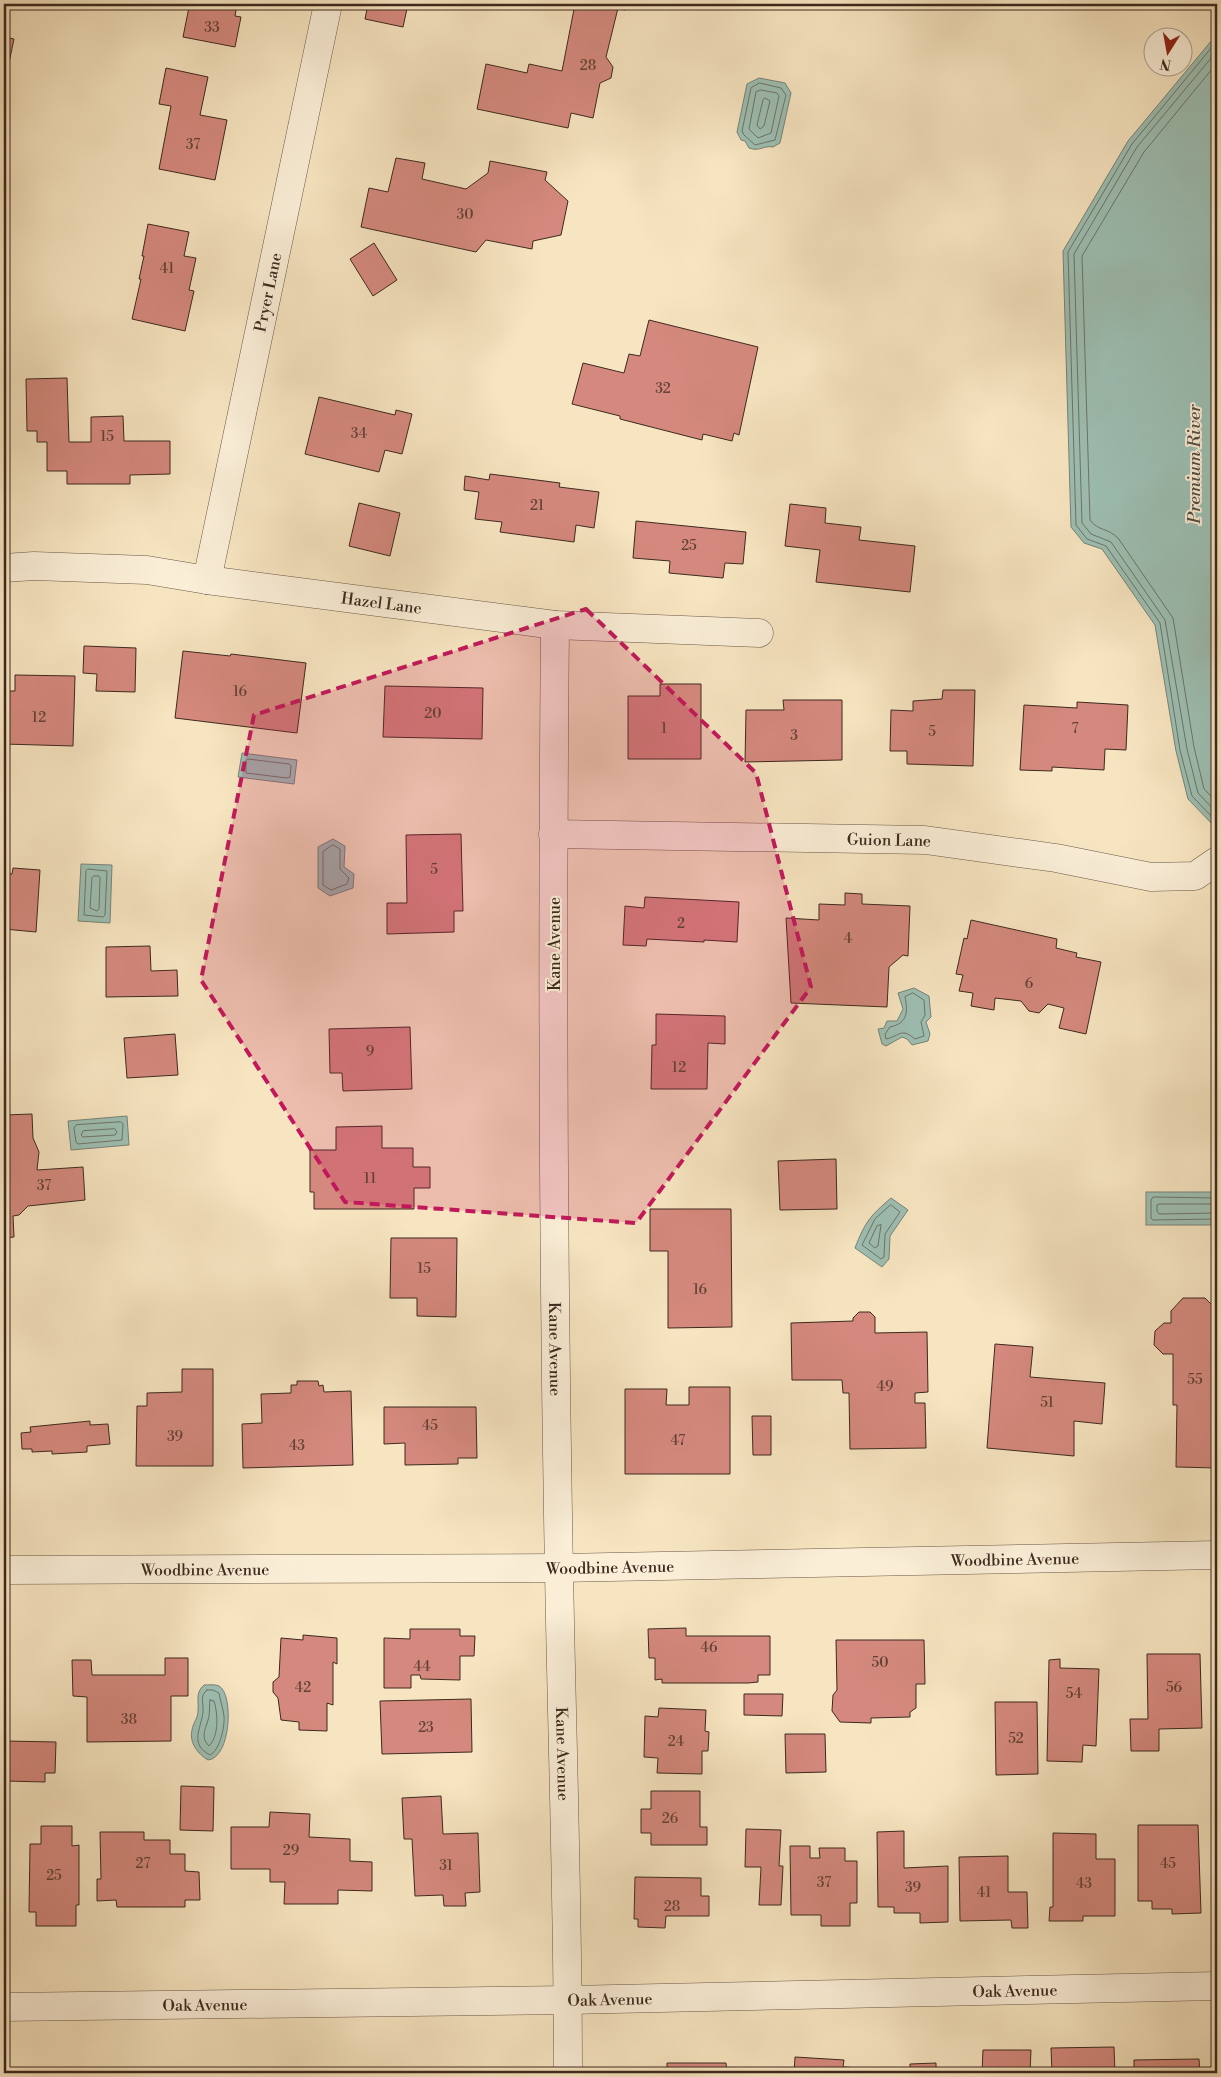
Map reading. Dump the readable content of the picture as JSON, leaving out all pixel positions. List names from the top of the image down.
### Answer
{
  "streets": {
    "street": [
      "Pryer Lane",
      "Hazel Lane",
      "Guion Lane",
      "Kane Avenue",
      "Woodbine Avenue",
      "Oak Avenue"
    ]
  },
  "crossings": [
    ["Pryer Lane", "Hazel Lane"],
    ["Hazel Lane", "Kane Avenue"],
    ["Guion Lane", "Kane Avenue"],
    ["Kane Avenue", "Woodbine Avenue"],
    ["Kane Avenue", "Oak Avenue"]
  ],
  "water": ["Premium River"],
  "house_numbers": [
    "33",
    "28",
    "37",
    "30",
    "41",
    "32",
    "34",
    "15",
    "21",
    "25",
    "16",
    "20",
    "12",
    "1",
    "7",
    "5",
    "3",
    "5",
    "2",
    "4",
    "6",
    "9",
    "12",
    "11",
    "37",
    "15",
    "16",
    "55",
    "49",
    "51",
    "45",
    "39",
    "47",
    "43",
    "46",
    "50",
    "44",
    "42",
    "56",
    "54",
    "38",
    "23",
    "52",
    "24",
    "26",
    "29",
    "27",
    "45",
    "31",
    "25",
    "37",
    "43",
    "39",
    "41",
    "28"
  ],
  "north": "bottom"
}
